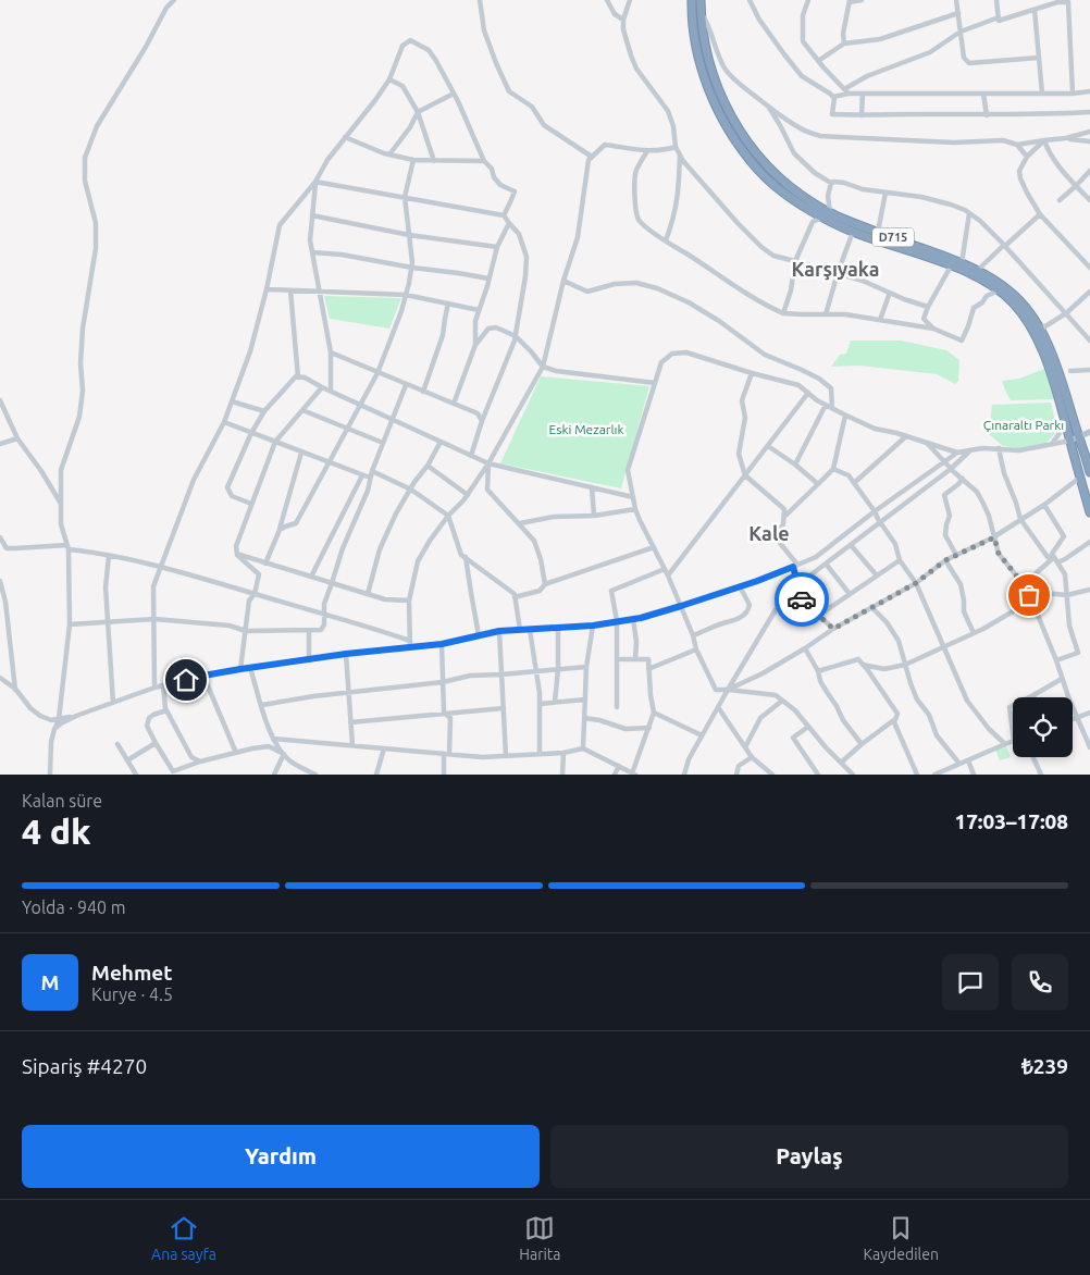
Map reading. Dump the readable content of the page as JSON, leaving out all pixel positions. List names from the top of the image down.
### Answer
{
  "streets": {
    "highway": ["D715"]
  },
  "districts": ["Karşıyaka", "Kale"],
  "parks": ["Çınaraltı Parkı", "Eski Mezarlık"],
  "page": {
    "heading": ["4 dk", "Kalan süre", "17:03–17:08"],
    "panel": [
      "Mehmet",
      "Kurye · 4.5",
      "Sipariş #4270",
      "₺239"
    ],
    "bar": "Yolda · 940 m",
    "round": "M",
    "buttons": ["Yardım", "Paylaş"],
    "tabs": ["Ana sayfa", "Harita", "Kaydedilen"]
  }
}
